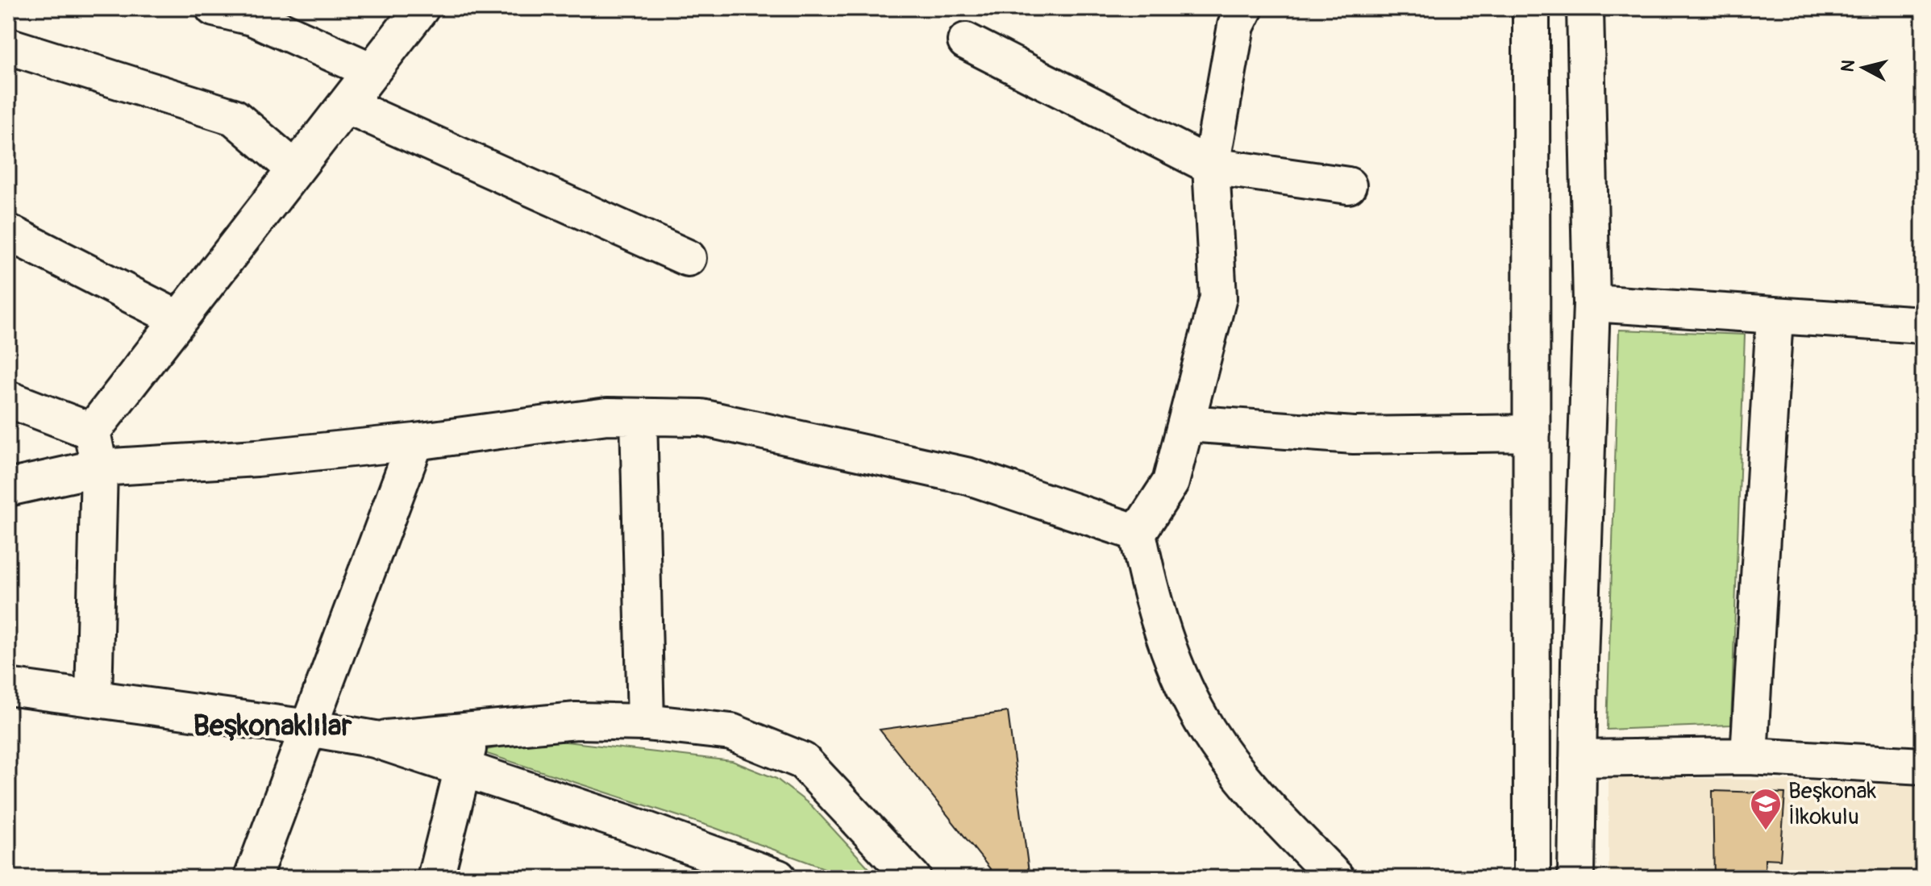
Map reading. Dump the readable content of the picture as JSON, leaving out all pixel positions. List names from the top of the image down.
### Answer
{
  "districts": ["Beşkonaklılar"],
  "places": {
    "school or university": ["Beşkonak İlkokulu"]
  },
  "north": "left"
}
